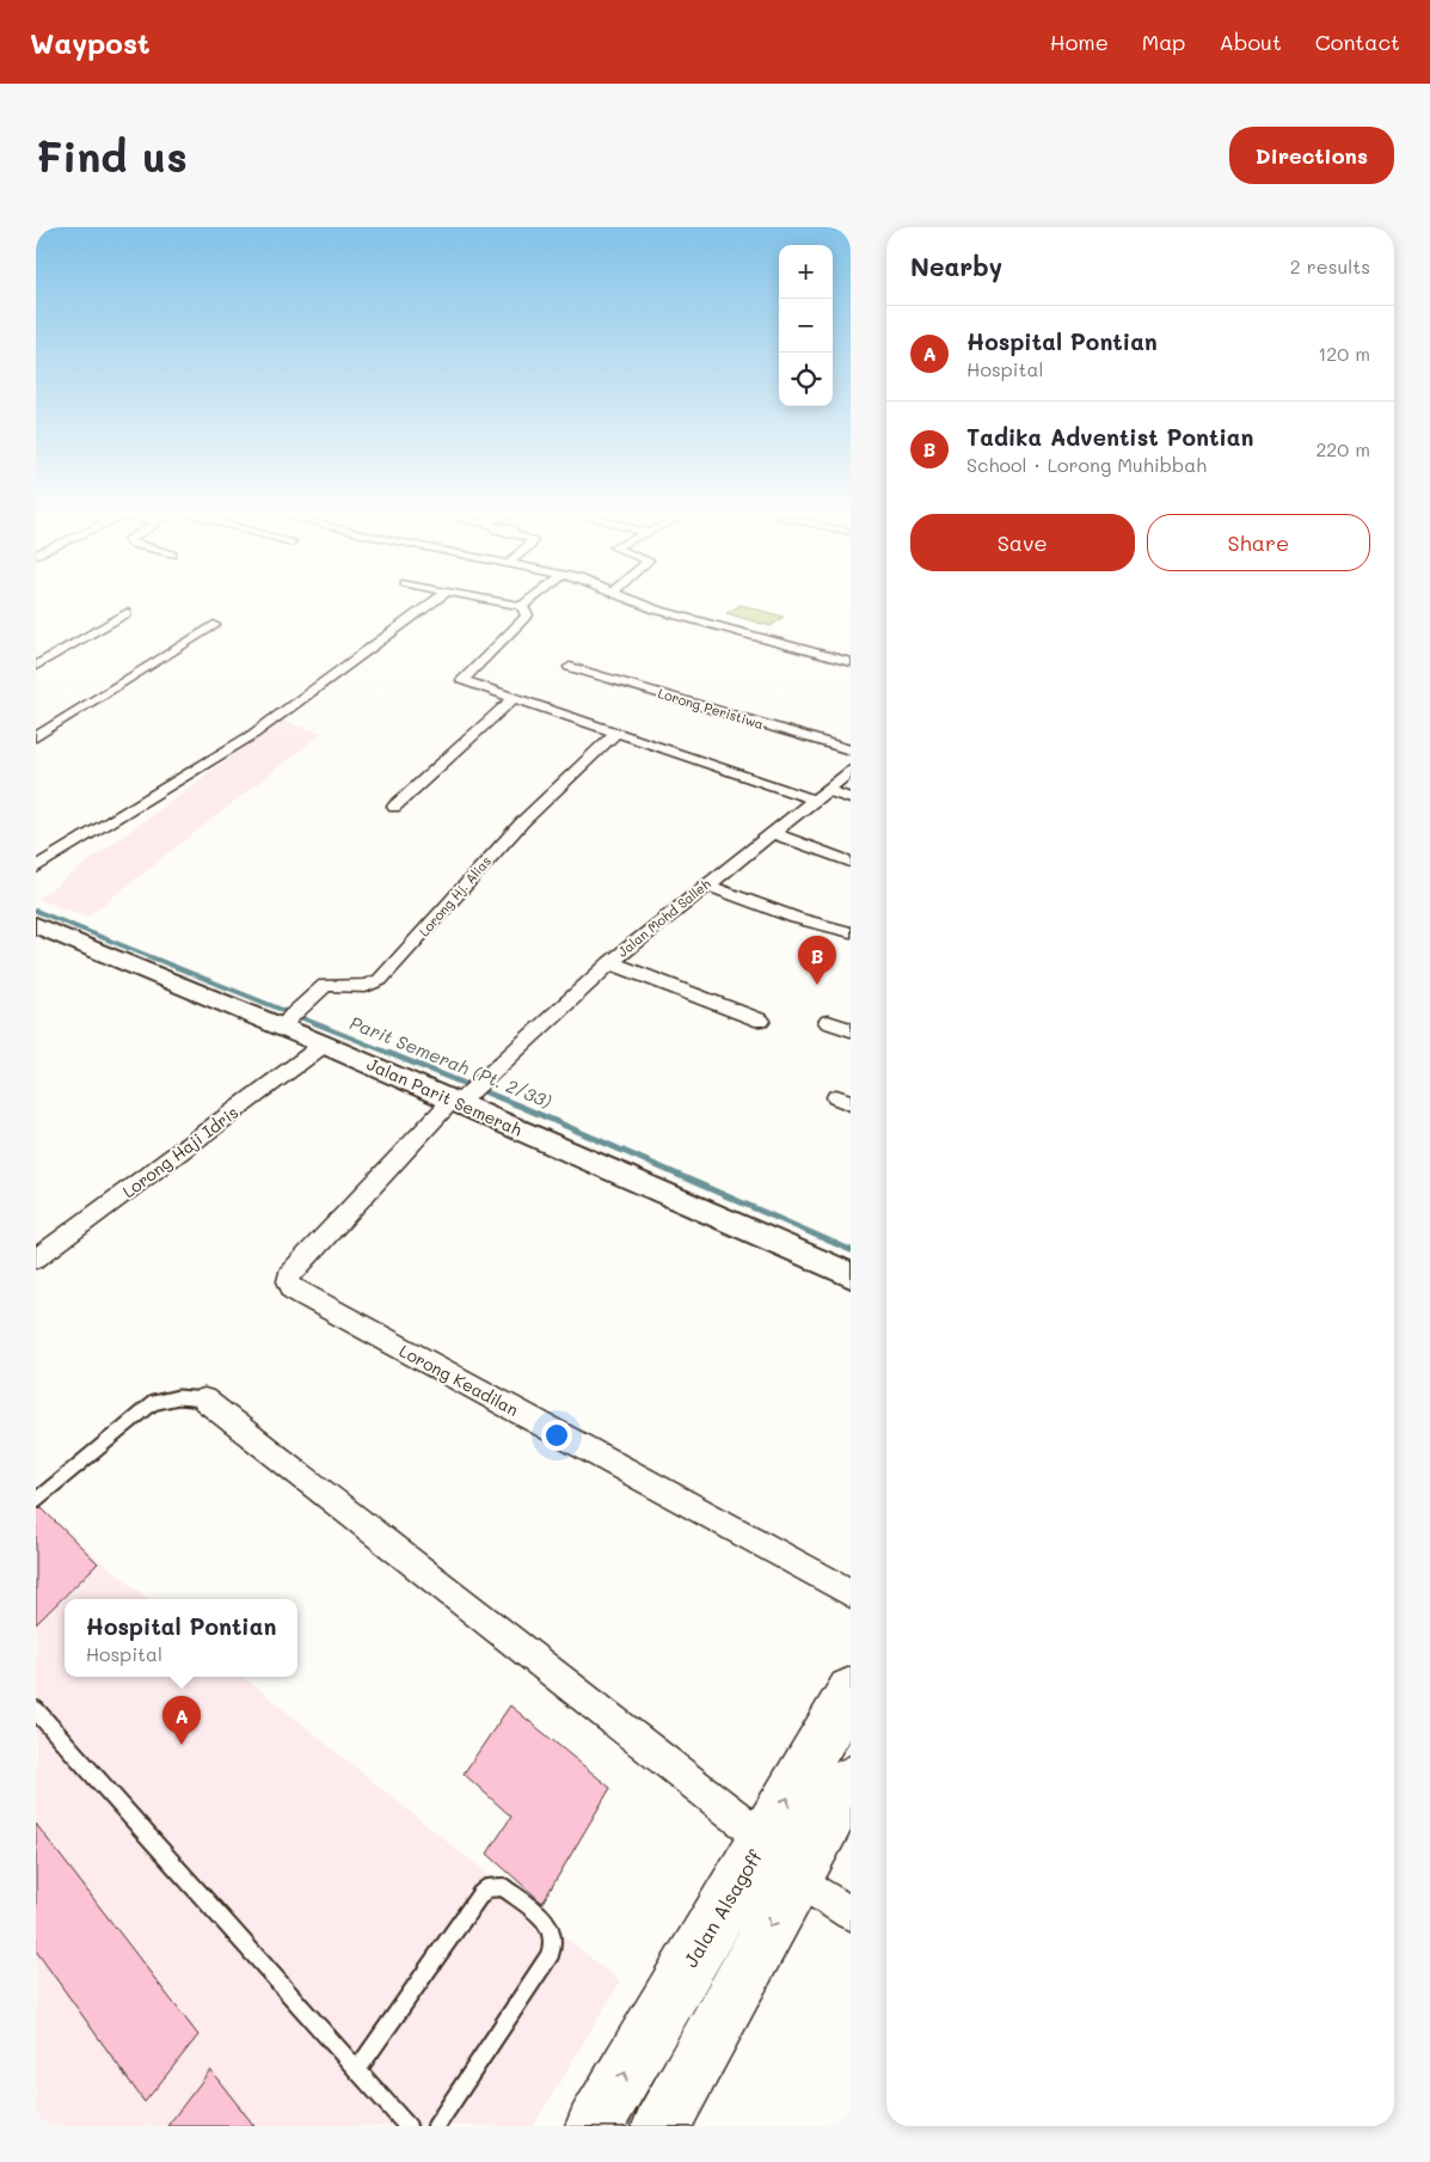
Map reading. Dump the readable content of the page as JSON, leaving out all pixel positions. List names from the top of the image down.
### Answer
{
  "streets": {
    "highway": ["Jalan Alsagoff"],
    "main road": ["Jalan Parit Semerah"],
    "street": [
      "Lorong Peristiwa",
      "Lorong Hj. Alias",
      "Jalan Mohd Salleh",
      "Lorong Haji Idris",
      "Lorong Keadilan"
    ]
  },
  "crossings": [
    ["Lorong Hj. Alias", "Jalan Parit Semerah"],
    ["Jalan Mohd Salleh", "Jalan Parit Semerah"],
    ["Jalan Mohd Salleh", "Lorong Keadilan"],
    ["Jalan Parit Semerah", "Lorong Haji Idris"],
    ["Jalan Parit Semerah", "Lorong Keadilan"]
  ],
  "water": ["Parit Semerah (Pt. 2/33)"],
  "page": {
    "header": "Waypost",
    "nav": [
      "Home",
      "Map",
      "About",
      "Contact"
    ],
    "buttons": [
      "Directions",
      ["Save", "Share"]
    ],
    "title": "Find us",
    "heading": ["Nearby", "2 results"],
    "map_buttons": ["+", "−"],
    "list": [
      {
        "mark": "A",
        "name": "Hospital Pontian",
        "note": "Hospital",
        "value": "120 m"
      },
      {
        "mark": "B",
        "name": "Tadika Adventist Pontian",
        "note": "School · Lorong Muhibbah",
        "value": "220 m"
      }
    ],
    "pins": ["B", "A"],
    "popup": ["Hospital Pontian", "Hospital"]
  }
}
